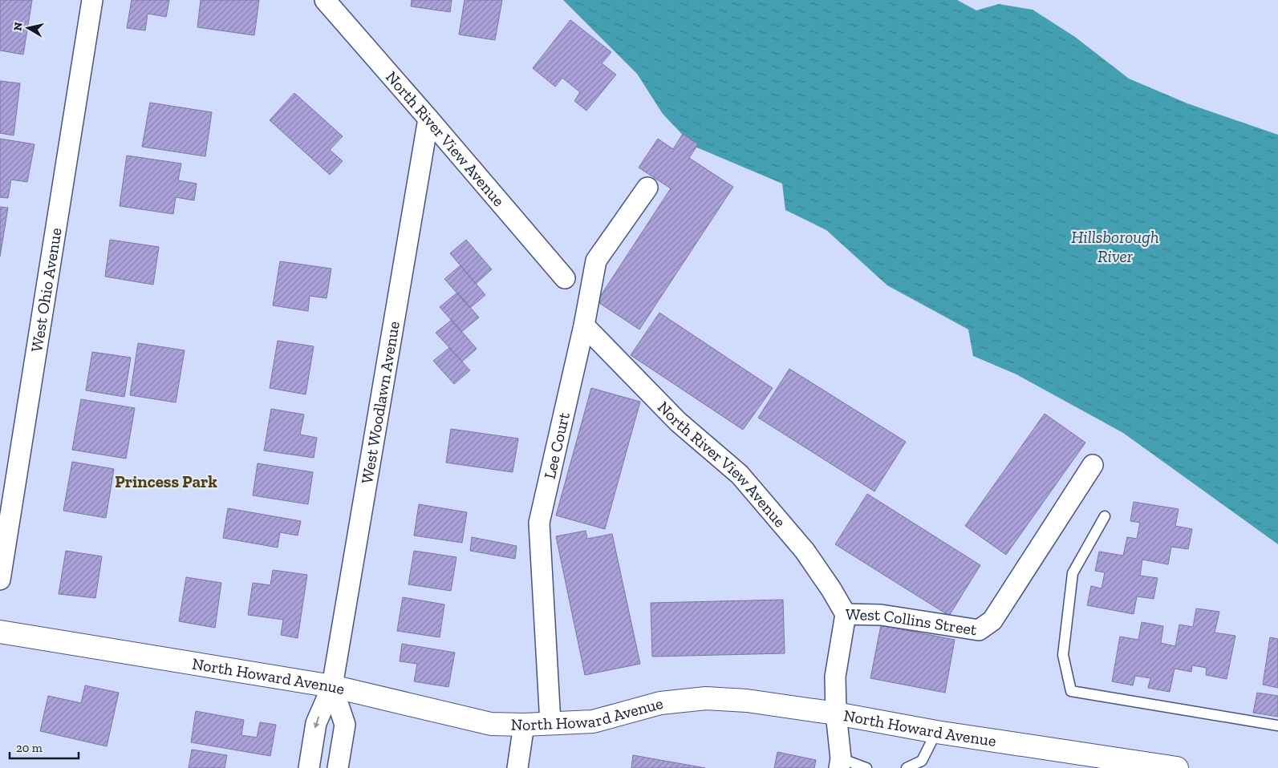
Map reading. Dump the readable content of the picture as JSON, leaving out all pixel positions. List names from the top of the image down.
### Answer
{
  "streets": {
    "street": [
      "North River View Avenue",
      "West Ohio Avenue",
      "West Woodlawn Avenue",
      "Lee Court",
      "West Collins Street",
      "North Howard Avenue"
    ]
  },
  "crossings": [
    ["North River View Avenue", "West Woodlawn Avenue"],
    ["North River View Avenue", "Lee Court"],
    ["North River View Avenue", "West Collins Street"],
    ["West Woodlawn Avenue", "North Howard Avenue"],
    ["Lee Court", "North Howard Avenue"],
    ["West Collins Street", "North Howard Avenue"]
  ],
  "districts": ["Princess Park"],
  "water": ["Hillsborough River"],
  "scale_bar": "20 m",
  "north": "left"
}
